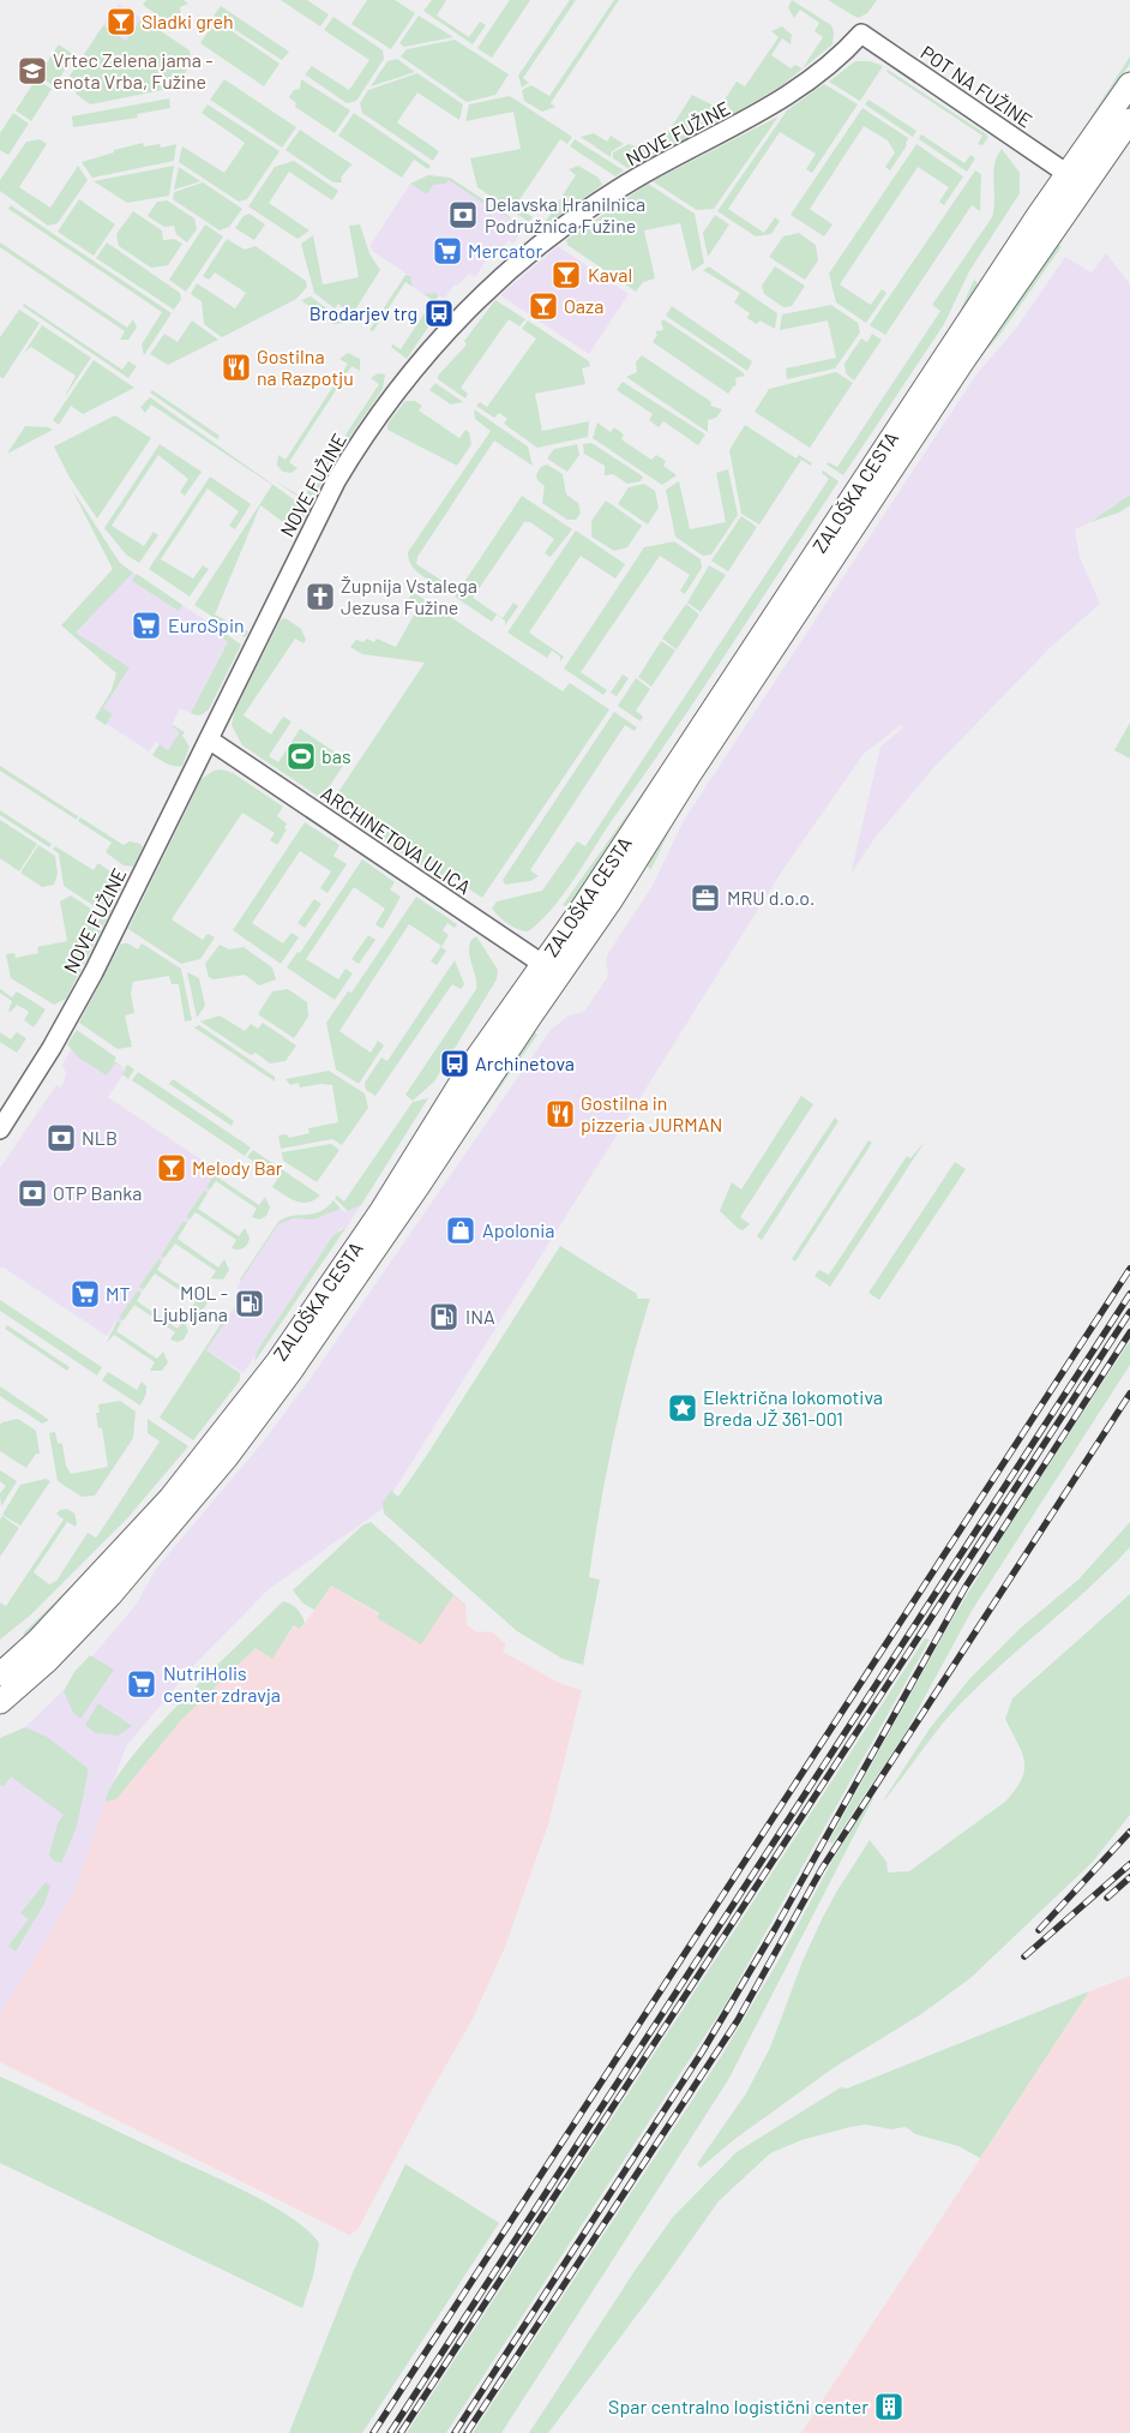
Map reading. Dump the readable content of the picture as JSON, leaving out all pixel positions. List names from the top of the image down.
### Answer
{
  "streets": {
    "main road": ["ZALOŠKA CESTA"],
    "street": ["POT NA FUŽINE", "NOVE FUŽINE", "ARCHINETOVA ULICA"]
  },
  "crossings": [
    ["POT NA FUŽINE", "NOVE FUŽINE"],
    ["POT NA FUŽINE", "ZALOŠKA CESTA"],
    ["NOVE FUŽINE", "ARCHINETOVA ULICA"],
    ["ZALOŠKA CESTA", "ARCHINETOVA ULICA"]
  ],
  "places": {
    "bar": [
      "Sladki greh",
      "Kaval",
      "Oaza",
      "Melody Bar"
    ],
    "school or university": ["Vrtec Zelena jama - enota Vrba, Fužine"],
    "bank": ["Delavska Hranilnica Podružnica Fužine", "NLB", "OTP Banka"],
    "supermarket": [
      "Mercator",
      "EuroSpin",
      "MT",
      "NutriHolis center zdravja"
    ],
    "bus stop": ["Brodarjev trg", "Archinetova"],
    "restaurant": ["Gostilna na Razpotju", "Gostilna in pizzeria JURMAN"],
    "church": ["Župnija Vstalega Jezusa Fužine"],
    "sports": ["bas"],
    "office": ["MRU d.o.o."],
    "shop": ["Apolonia"],
    "fuel station": ["MOL - Ljubljana", "INA"],
    "place": ["Električna lokomotiva Breda JŽ 361-001"],
    "building": ["Spar centralno logistični center"]
  }
}
